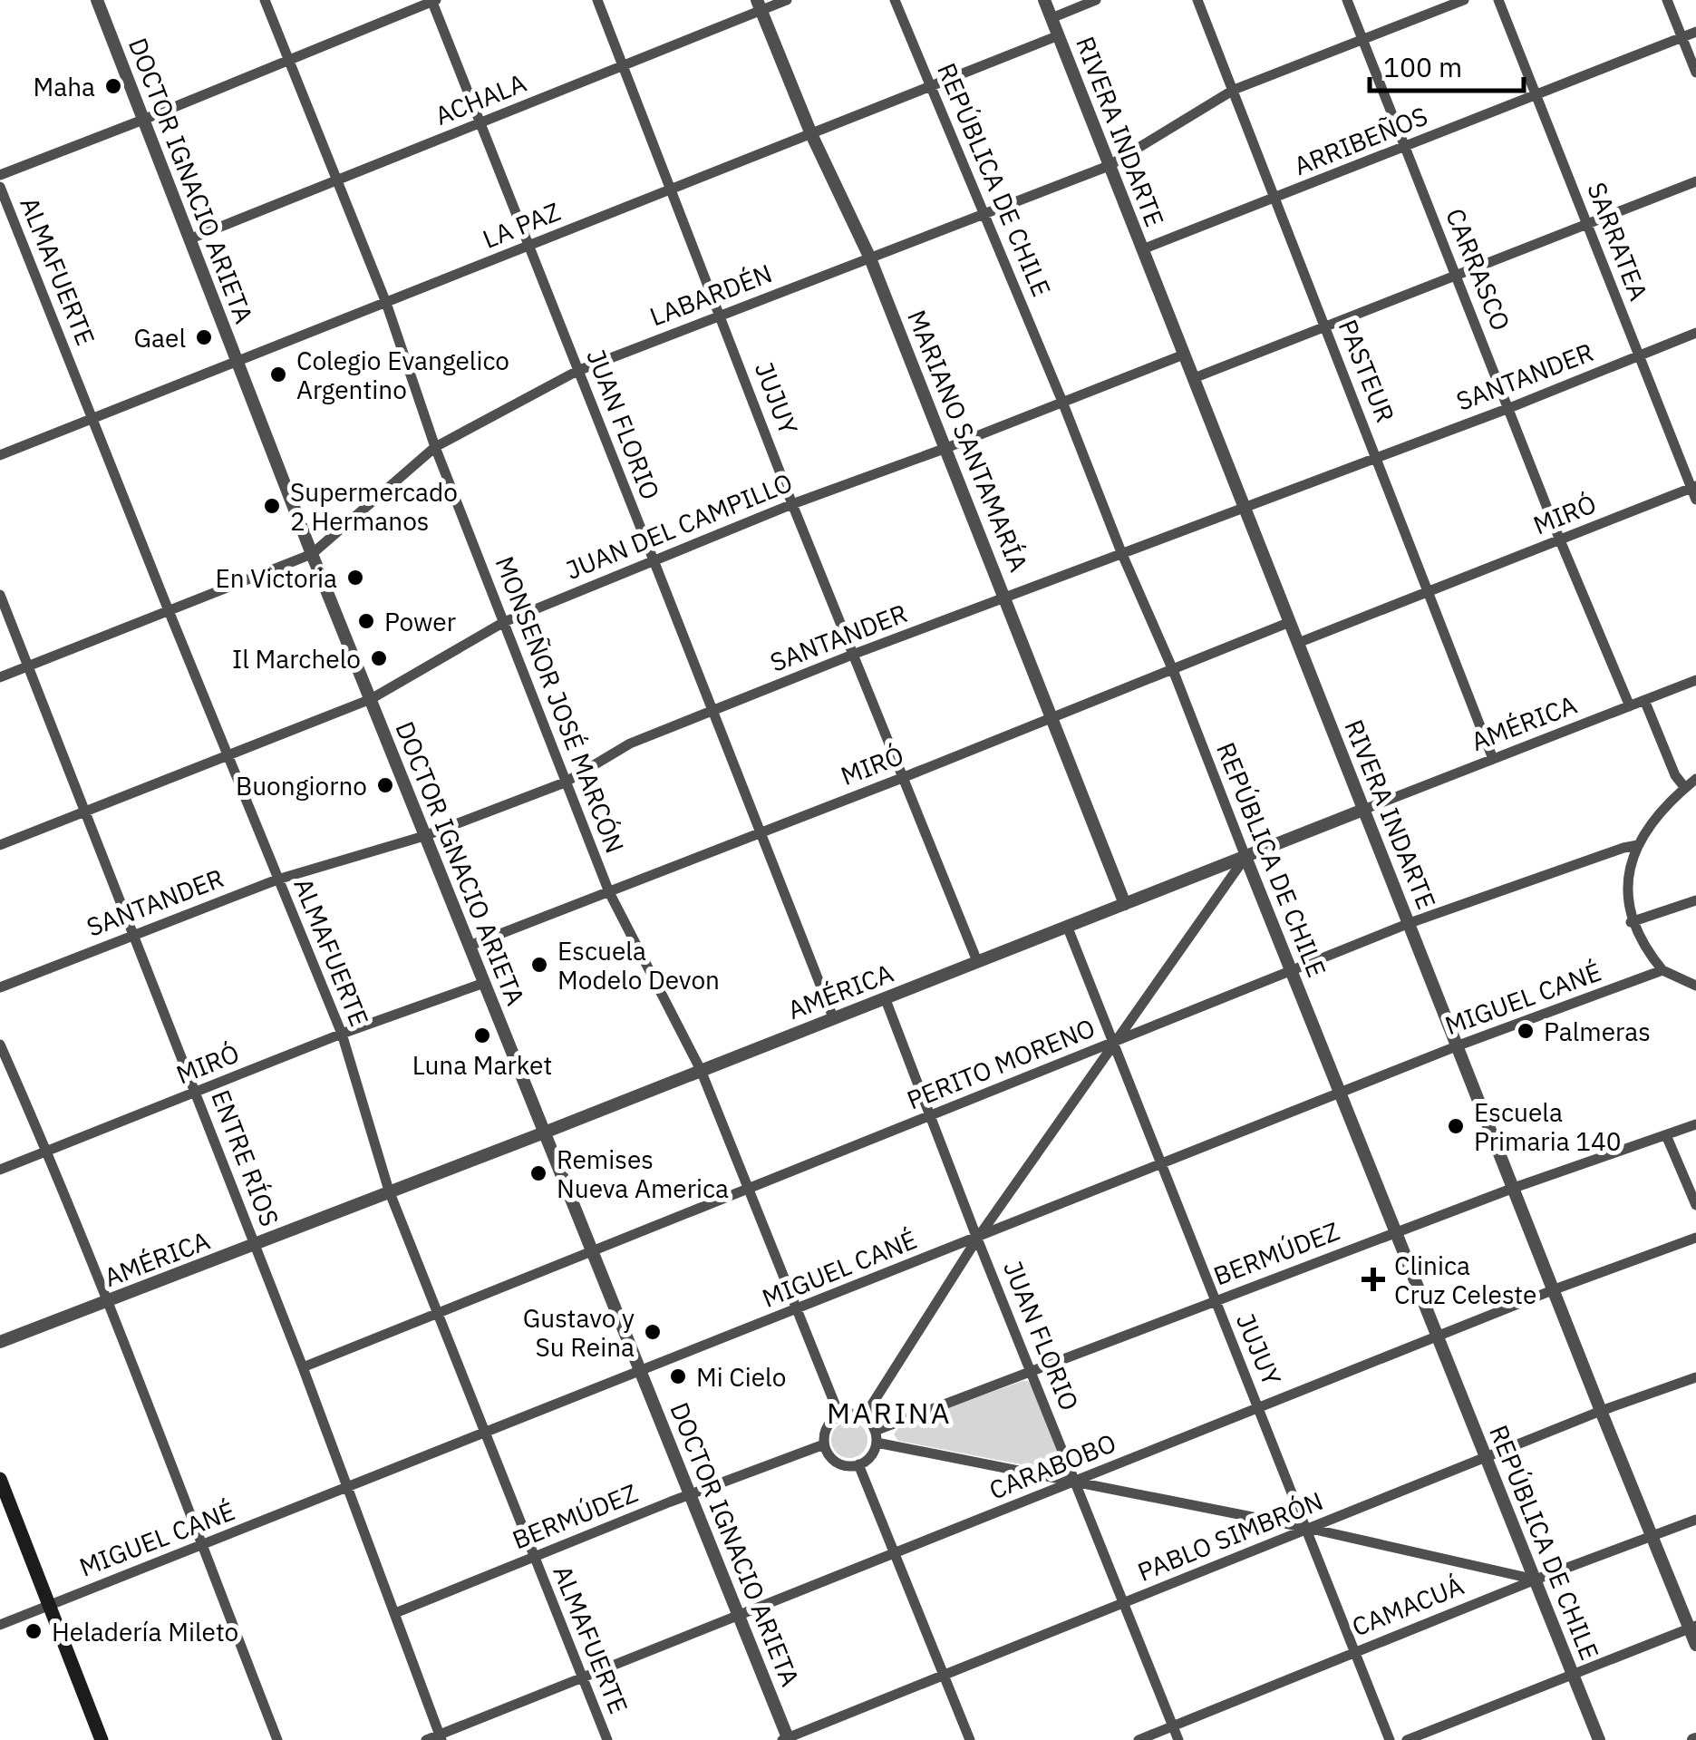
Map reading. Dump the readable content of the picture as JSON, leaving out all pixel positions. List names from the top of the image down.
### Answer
{
  "streets": {
    "street": [
      "ACHALA",
      "RIVERA INDARTE",
      "ARRIBEÑOS",
      "REPÚBLICA DE CHILE",
      "DOCTOR IGNACIO ARIETA",
      "LA PAZ",
      "SARRATEA",
      "CARRASCO",
      "ALMAFUERTE",
      "LABARDÉN",
      "PASTEUR",
      "SANTANDER",
      "JUJUY",
      "JUAN FLORIO",
      "MARIANO SANTAMARÍA",
      "MIRÓ",
      "JUAN DEL CAMPILLO",
      "MONSEÑOR JOSÉ MARCÓN",
      "AMÉRICA",
      "MIGUEL CANÉ",
      "PERITO MORENO",
      "ENTRE RÍOS",
      "BERMÚDEZ",
      "CARABOBO",
      "PABLO SIMBRÓN",
      "CAMACUÁ"
    ]
  },
  "crossings": [
    ["ACHALA", "DOCTOR IGNACIO ARIETA"],
    ["ACHALA", "JUJUY"],
    ["ACHALA", "JUAN FLORIO"],
    ["ACHALA", "MARIANO SANTAMARÍA"],
    ["ACHALA", "MONSEÑOR JOSÉ MARCÓN"],
    ["RIVERA INDARTE", "ARRIBEÑOS"],
    ["RIVERA INDARTE", "LA PAZ"],
    ["RIVERA INDARTE", "LABARDÉN"],
    ["RIVERA INDARTE", "SANTANDER"],
    ["RIVERA INDARTE", "MIRÓ"],
    ["RIVERA INDARTE", "JUAN DEL CAMPILLO"],
    ["RIVERA INDARTE", "AMÉRICA"],
    ["RIVERA INDARTE", "MIGUEL CANÉ"],
    ["RIVERA INDARTE", "PERITO MORENO"],
    ["RIVERA INDARTE", "BERMÚDEZ"],
    ["RIVERA INDARTE", "CARABOBO"],
    ["RIVERA INDARTE", "PABLO SIMBRÓN"],
    ["RIVERA INDARTE", "CAMACUÁ"],
    ["ARRIBEÑOS", "SARRATEA"],
    ["ARRIBEÑOS", "CARRASCO"],
    ["ARRIBEÑOS", "PASTEUR"],
    ["REPÚBLICA DE CHILE", "LA PAZ"],
    ["REPÚBLICA DE CHILE", "LABARDÉN"],
    ["REPÚBLICA DE CHILE", "SANTANDER"],
    ["REPÚBLICA DE CHILE", "MIRÓ"],
    ["REPÚBLICA DE CHILE", "JUAN DEL CAMPILLO"],
    ["REPÚBLICA DE CHILE", "AMÉRICA"],
    ["REPÚBLICA DE CHILE", "MIGUEL CANÉ"],
    ["REPÚBLICA DE CHILE", "PERITO MORENO"],
    ["REPÚBLICA DE CHILE", "BERMÚDEZ"],
    ["REPÚBLICA DE CHILE", "CARABOBO"],
    ["REPÚBLICA DE CHILE", "PABLO SIMBRÓN"],
    ["REPÚBLICA DE CHILE", "CAMACUÁ"],
    ["DOCTOR IGNACIO ARIETA", "LA PAZ"],
    ["DOCTOR IGNACIO ARIETA", "LABARDÉN"],
    ["DOCTOR IGNACIO ARIETA", "SANTANDER"],
    ["DOCTOR IGNACIO ARIETA", "MIRÓ"],
    ["DOCTOR IGNACIO ARIETA", "JUAN DEL CAMPILLO"],
    ["DOCTOR IGNACIO ARIETA", "AMÉRICA"],
    ["DOCTOR IGNACIO ARIETA", "MIGUEL CANÉ"],
    ["DOCTOR IGNACIO ARIETA", "PERITO MORENO"],
    ["DOCTOR IGNACIO ARIETA", "BERMÚDEZ"],
    ["DOCTOR IGNACIO ARIETA", "CARABOBO"],
    ["DOCTOR IGNACIO ARIETA", "PABLO SIMBRÓN"],
    ["LA PAZ", "ALMAFUERTE"],
    ["LA PAZ", "JUJUY"],
    ["LA PAZ", "JUAN FLORIO"],
    ["LA PAZ", "MARIANO SANTAMARÍA"],
    ["LA PAZ", "MONSEÑOR JOSÉ MARCÓN"],
    ["SARRATEA", "SANTANDER"],
    ["SARRATEA", "MIRÓ"],
    ["CARRASCO", "LABARDÉN"],
    ["CARRASCO", "SANTANDER"],
    ["CARRASCO", "MIRÓ"],
    ["CARRASCO", "AMÉRICA"],
    ["ALMAFUERTE", "LABARDÉN"],
    ["ALMAFUERTE", "SANTANDER"],
    ["ALMAFUERTE", "MIRÓ"],
    ["ALMAFUERTE", "JUAN DEL CAMPILLO"],
    ["ALMAFUERTE", "AMÉRICA"],
    ["ALMAFUERTE", "MIGUEL CANÉ"],
    ["ALMAFUERTE", "PERITO MORENO"],
    ["ALMAFUERTE", "BERMÚDEZ"],
    ["ALMAFUERTE", "CARABOBO"],
    ["LABARDÉN", "PASTEUR"],
    ["LABARDÉN", "JUJUY"],
    ["LABARDÉN", "JUAN FLORIO"],
    ["LABARDÉN", "MARIANO SANTAMARÍA"],
    ["LABARDÉN", "MONSEÑOR JOSÉ MARCÓN"],
    ["LABARDÉN", "ENTRE RÍOS"],
    ["PASTEUR", "SANTANDER"],
    ["PASTEUR", "MIRÓ"],
    ["PASTEUR", "AMÉRICA"],
    ["SANTANDER", "JUJUY"],
    ["SANTANDER", "JUAN FLORIO"],
    ["SANTANDER", "MARIANO SANTAMARÍA"],
    ["SANTANDER", "MONSEÑOR JOSÉ MARCÓN"],
    ["SANTANDER", "ENTRE RÍOS"],
    ["JUJUY", "MIRÓ"],
    ["JUJUY", "JUAN DEL CAMPILLO"],
    ["JUJUY", "AMÉRICA"],
    ["JUJUY", "MIGUEL CANÉ"],
    ["JUJUY", "PERITO MORENO"],
    ["JUJUY", "BERMÚDEZ"],
    ["JUJUY", "CARABOBO"],
    ["JUJUY", "PABLO SIMBRÓN"],
    ["JUJUY", "CAMACUÁ"],
    ["JUAN FLORIO", "MIRÓ"],
    ["JUAN FLORIO", "JUAN DEL CAMPILLO"],
    ["JUAN FLORIO", "AMÉRICA"],
    ["JUAN FLORIO", "MIGUEL CANÉ"],
    ["JUAN FLORIO", "PERITO MORENO"],
    ["JUAN FLORIO", "BERMÚDEZ"],
    ["JUAN FLORIO", "CARABOBO"],
    ["JUAN FLORIO", "PABLO SIMBRÓN"],
    ["JUAN FLORIO", "CAMACUÁ"],
    ["MARIANO SANTAMARÍA", "MIRÓ"],
    ["MARIANO SANTAMARÍA", "JUAN DEL CAMPILLO"],
    ["MARIANO SANTAMARÍA", "AMÉRICA"],
    ["MIRÓ", "MONSEÑOR JOSÉ MARCÓN"],
    ["MIRÓ", "ENTRE RÍOS"],
    ["JUAN DEL CAMPILLO", "MONSEÑOR JOSÉ MARCÓN"],
    ["JUAN DEL CAMPILLO", "ENTRE RÍOS"],
    ["MONSEÑOR JOSÉ MARCÓN", "AMÉRICA"],
    ["MONSEÑOR JOSÉ MARCÓN", "MIGUEL CANÉ"],
    ["MONSEÑOR JOSÉ MARCÓN", "PERITO MORENO"],
    ["MONSEÑOR JOSÉ MARCÓN", "BERMÚDEZ"],
    ["AMÉRICA", "ENTRE RÍOS"],
    ["MIGUEL CANÉ", "ENTRE RÍOS"],
    ["PERITO MORENO", "ENTRE RÍOS"],
    ["ENTRE RÍOS", "BERMÚDEZ"],
    ["ENTRE RÍOS", "CARABOBO"]
  ],
  "districts": ["MARINA"],
  "places": {
    "other": [
      "Maha",
      "Gael",
      "Colegio Evangelico Argentino",
      "Supermercado 2 Hermanos",
      "En Victoria",
      "Power",
      "Il Marchelo",
      "Buongiorno",
      "Escuela Modelo Devon",
      "Palmeras",
      "Luna Market",
      "Escuela Primaria 140",
      "Remises Nueva America",
      "Gustavo y Su Reina",
      "Mi Cielo",
      "Heladería Mileto"
    ],
    "health": ["Clinica Cruz Celeste"]
  },
  "scale_bar": "100 m"
}
